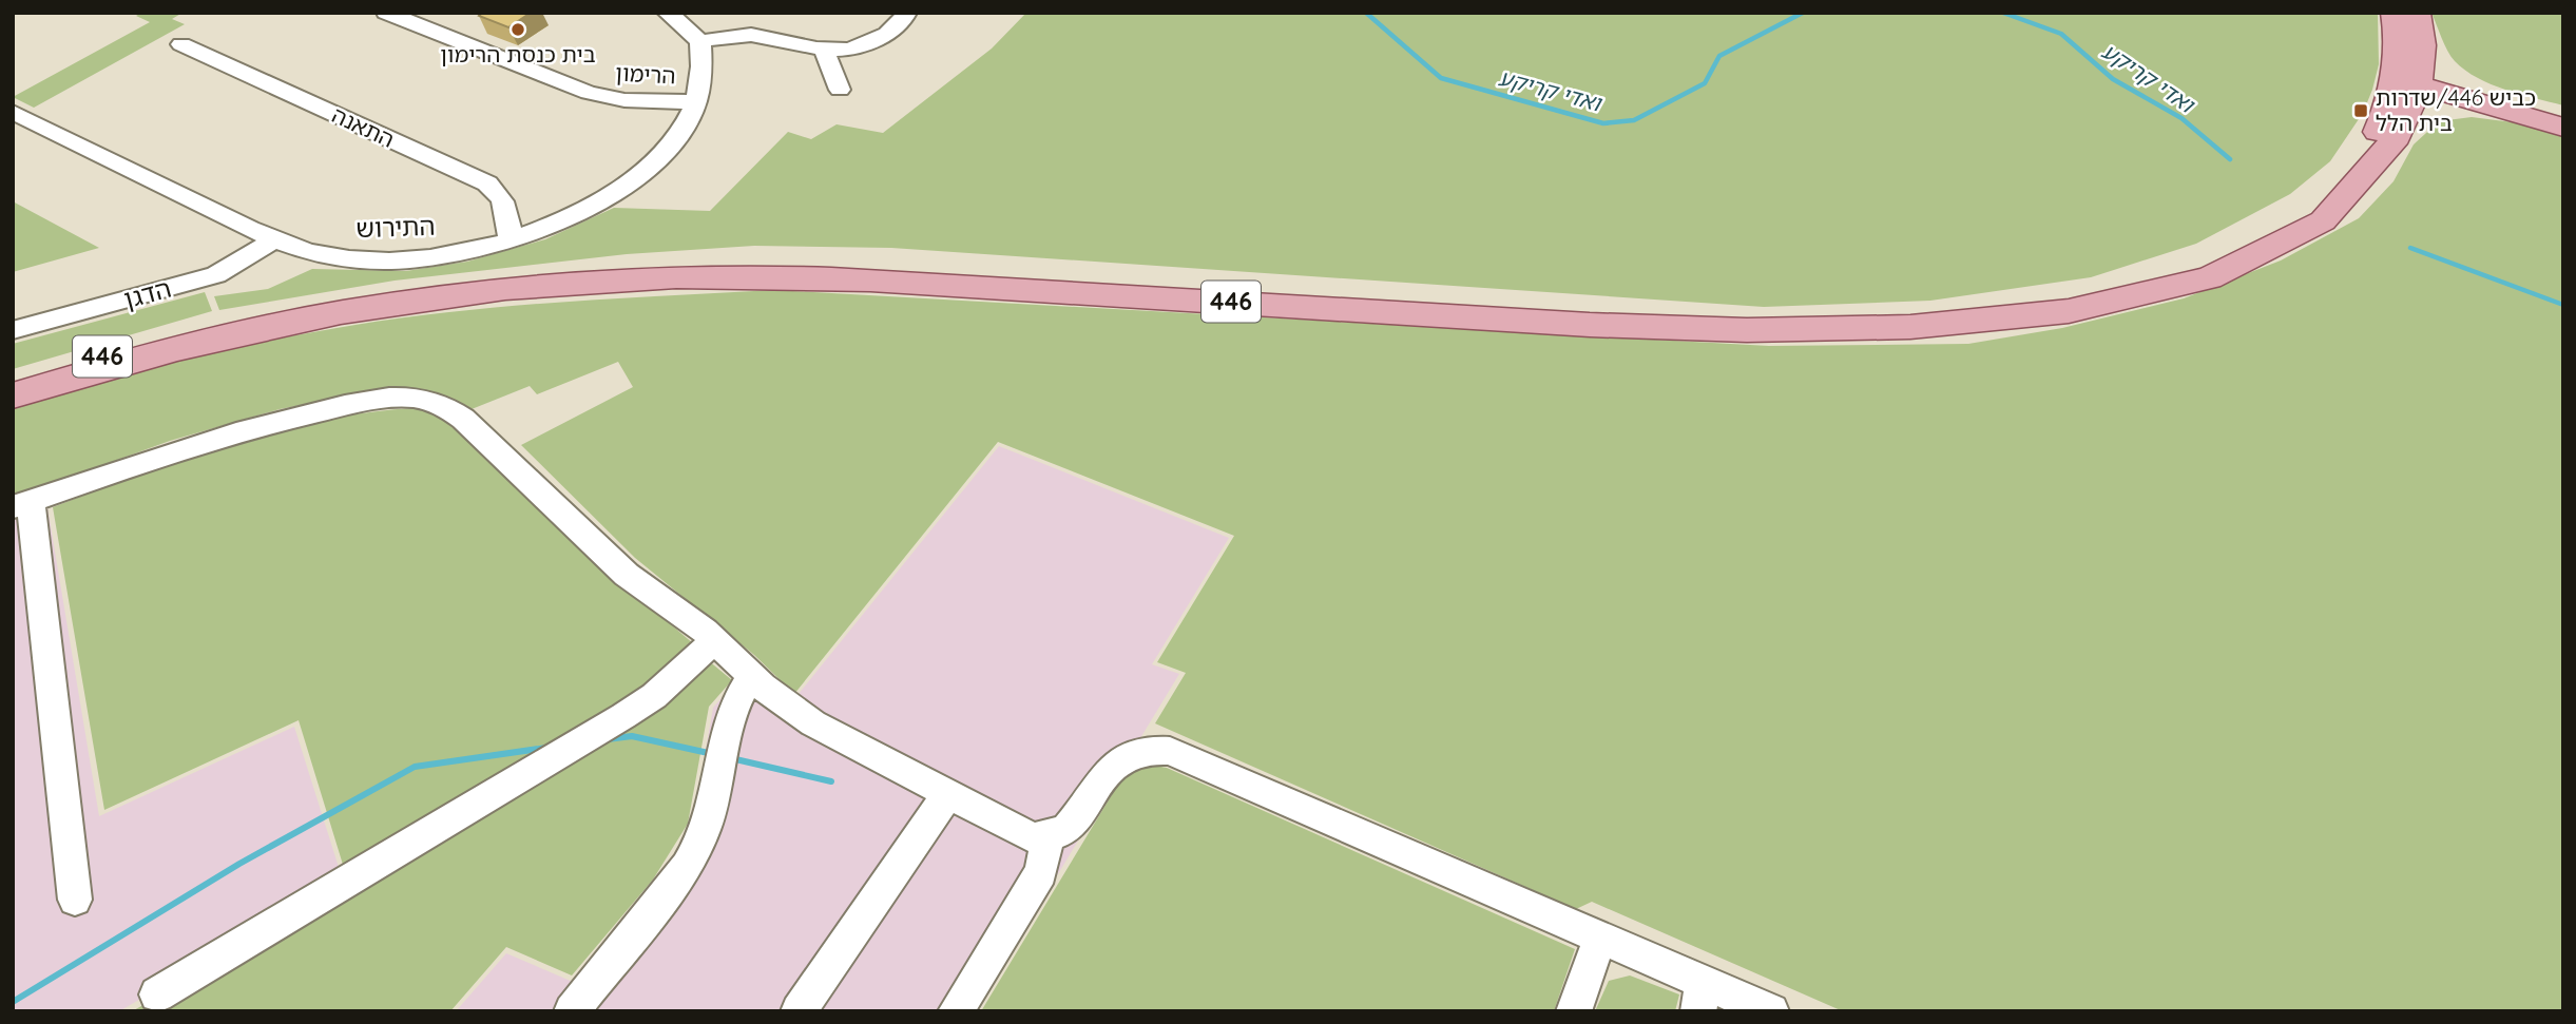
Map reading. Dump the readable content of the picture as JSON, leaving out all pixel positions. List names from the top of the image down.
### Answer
{
  "streets": {
    "main road": ["446"],
    "street": [
      "הרימון",
      "התאנה",
      "התירוש",
      "הדגן"
    ]
  },
  "crossings": [
    ["הרימון", "התירוש"],
    ["התאנה", "התירוש"],
    ["התירוש", "הדגן"]
  ],
  "water": ["ואדי קריקע"],
  "places": {
    "other": ["בית כנסת הרימון"],
    "transit": ["כביש 446/שדרות בית הלל"]
  }
}
